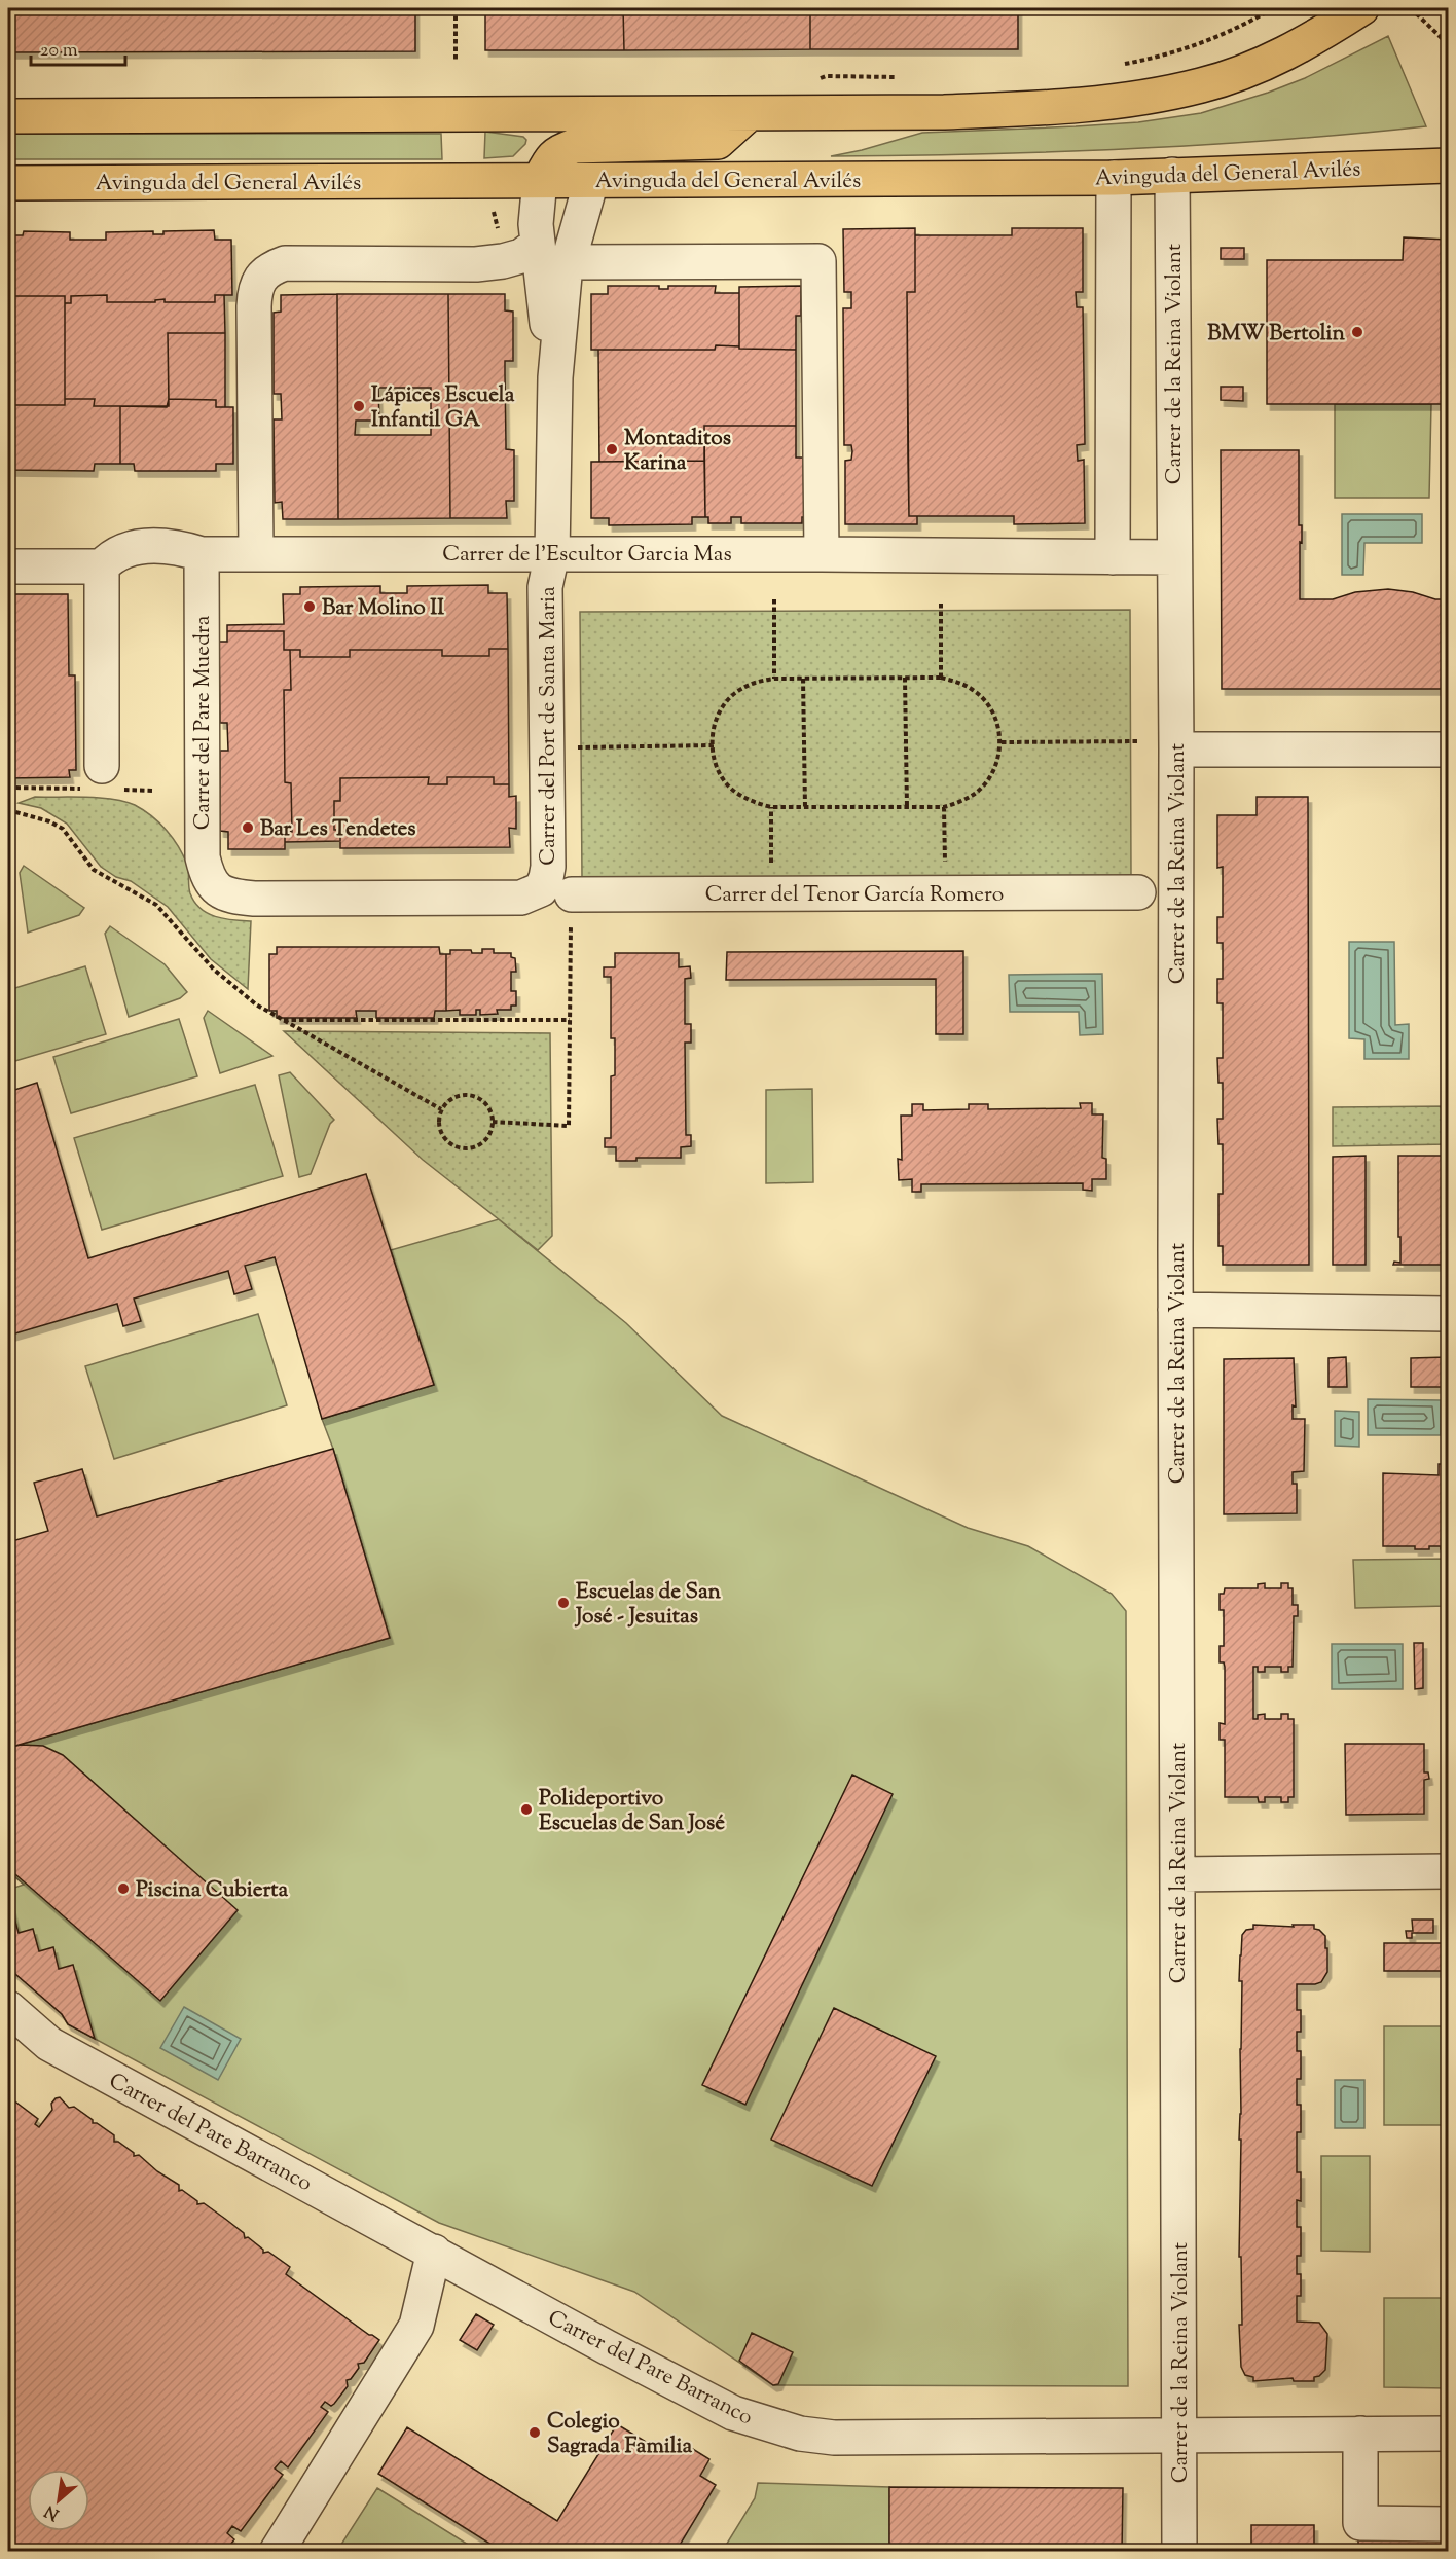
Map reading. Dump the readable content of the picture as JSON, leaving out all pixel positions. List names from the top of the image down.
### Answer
{
  "streets": {
    "main road": ["Avinguda del General Avilés"],
    "street": [
      "Carrer de la Reina Violant",
      "Carrer de l'Escultor Garcia Mas",
      "Carrer del Pare Muedra",
      "Carrer del Port de Santa Maria",
      "Carrer del Tenor García Romero",
      "Carrer del Pare Barranco"
    ]
  },
  "crossings": [
    ["Avinguda del General Avilés", "Carrer de la Reina Violant"],
    ["Avinguda del General Avilés", "Carrer del Port de Santa Maria"],
    ["Carrer de la Reina Violant", "Carrer de l'Escultor Garcia Mas"],
    ["Carrer de la Reina Violant", "Carrer del Pare Barranco"],
    ["Carrer de l'Escultor Garcia Mas", "Carrer del Pare Muedra"],
    ["Carrer de l'Escultor Garcia Mas", "Carrer del Port de Santa Maria"],
    ["Carrer del Pare Muedra", "Carrer del Tenor García Romero"],
    ["Carrer del Port de Santa Maria", "Carrer del Tenor García Romero"]
  ],
  "places": [
    "BMW Bertolin",
    "Lápices Escuela Infantil GA",
    "Montaditos Karina",
    "Bar Molino II",
    "Bar Les Tendetes",
    "Escuelas de San José - Jesuitas",
    "Polideportivo Escuelas de San José",
    "Piscina Cubierta",
    "Colegio Sagrada Familia"
  ],
  "scale_bar": "20 m",
  "north": "bottom left"
}
